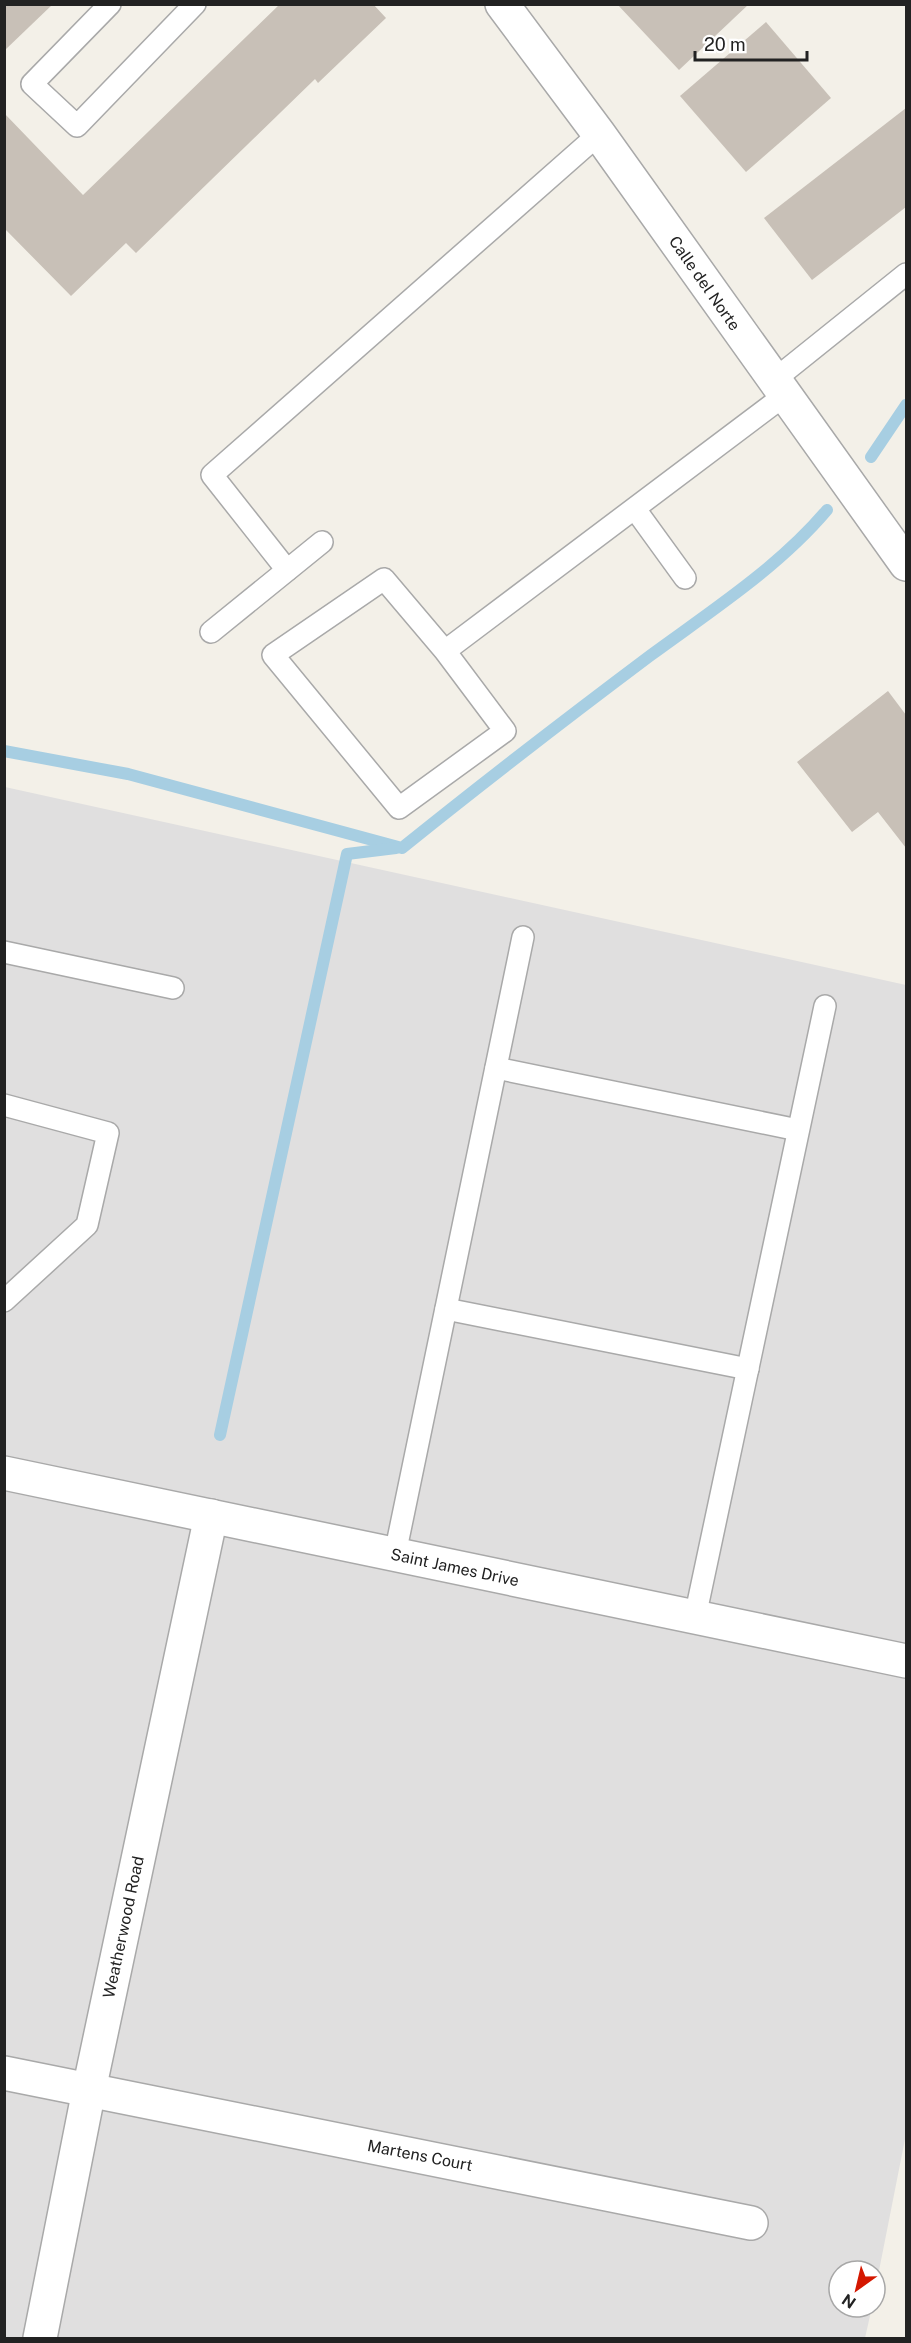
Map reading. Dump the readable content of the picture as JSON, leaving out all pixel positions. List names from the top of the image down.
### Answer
{
  "streets": {
    "street": [
      "Calle del Norte",
      "Saint James Drive",
      "Weatherwood Road",
      "Martens Court"
    ]
  },
  "crossings": [
    ["Saint James Drive", "Weatherwood Road"],
    ["Weatherwood Road", "Martens Court"]
  ],
  "scale_bar": "20 m",
  "north": "bottom left"
}
